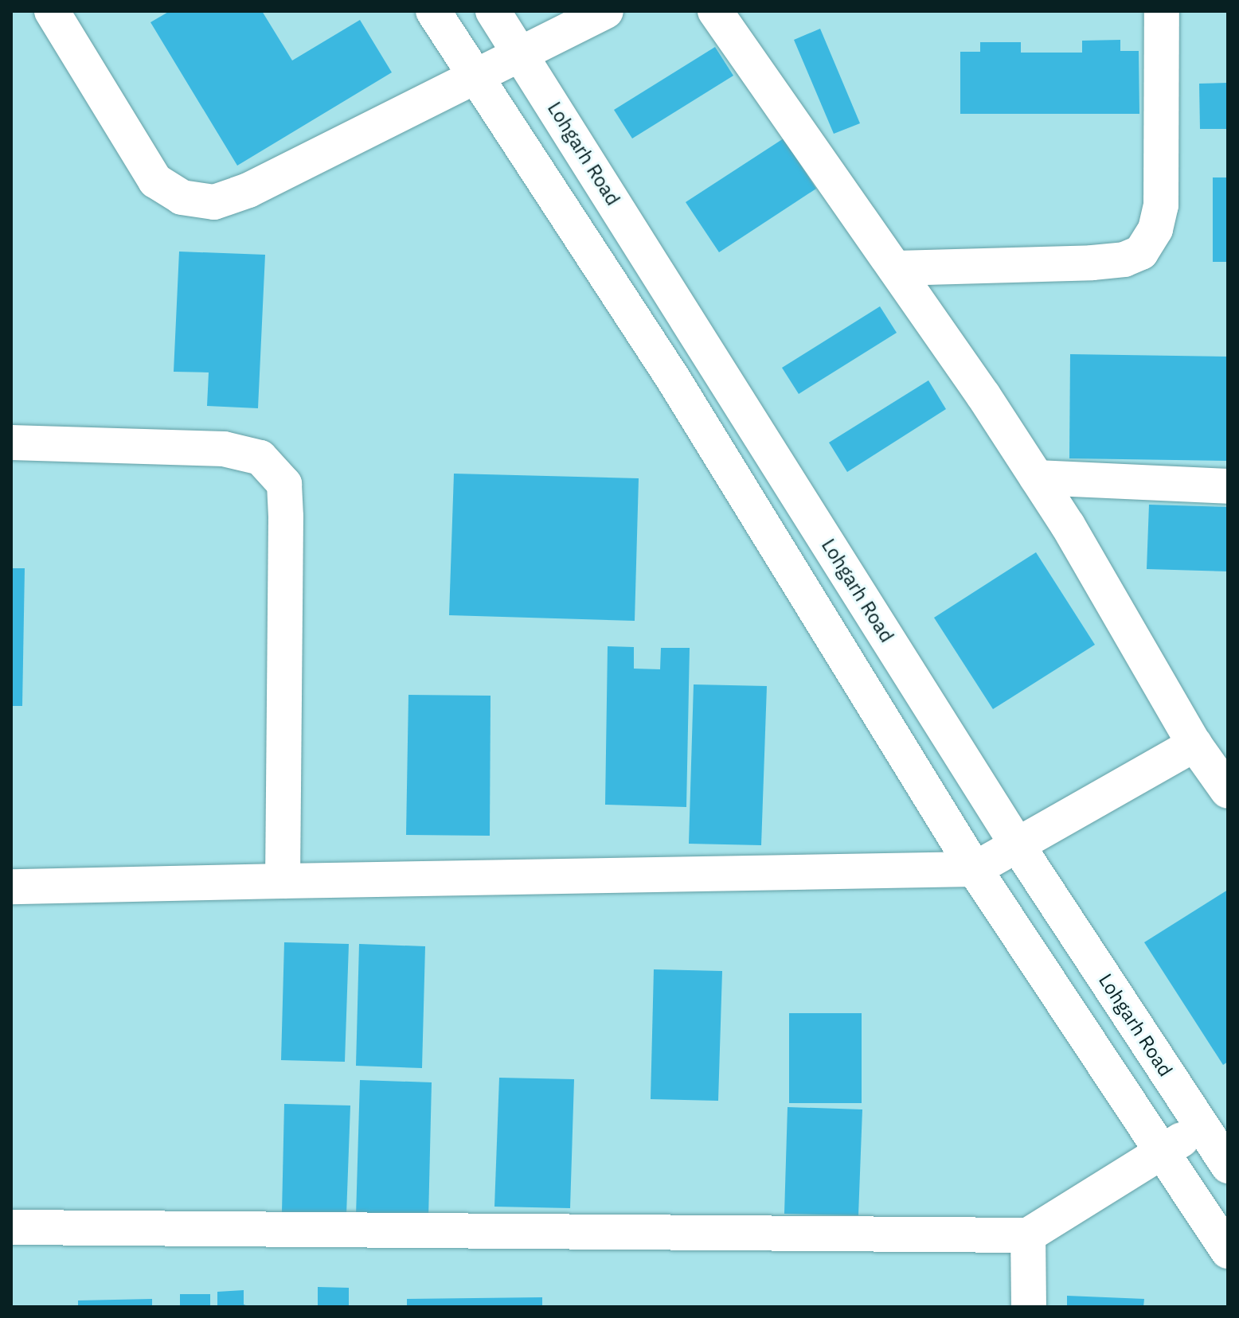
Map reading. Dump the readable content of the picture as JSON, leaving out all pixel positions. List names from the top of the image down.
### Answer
{
  "streets": {
    "street": ["Lohgarh Road"]
  }
}
